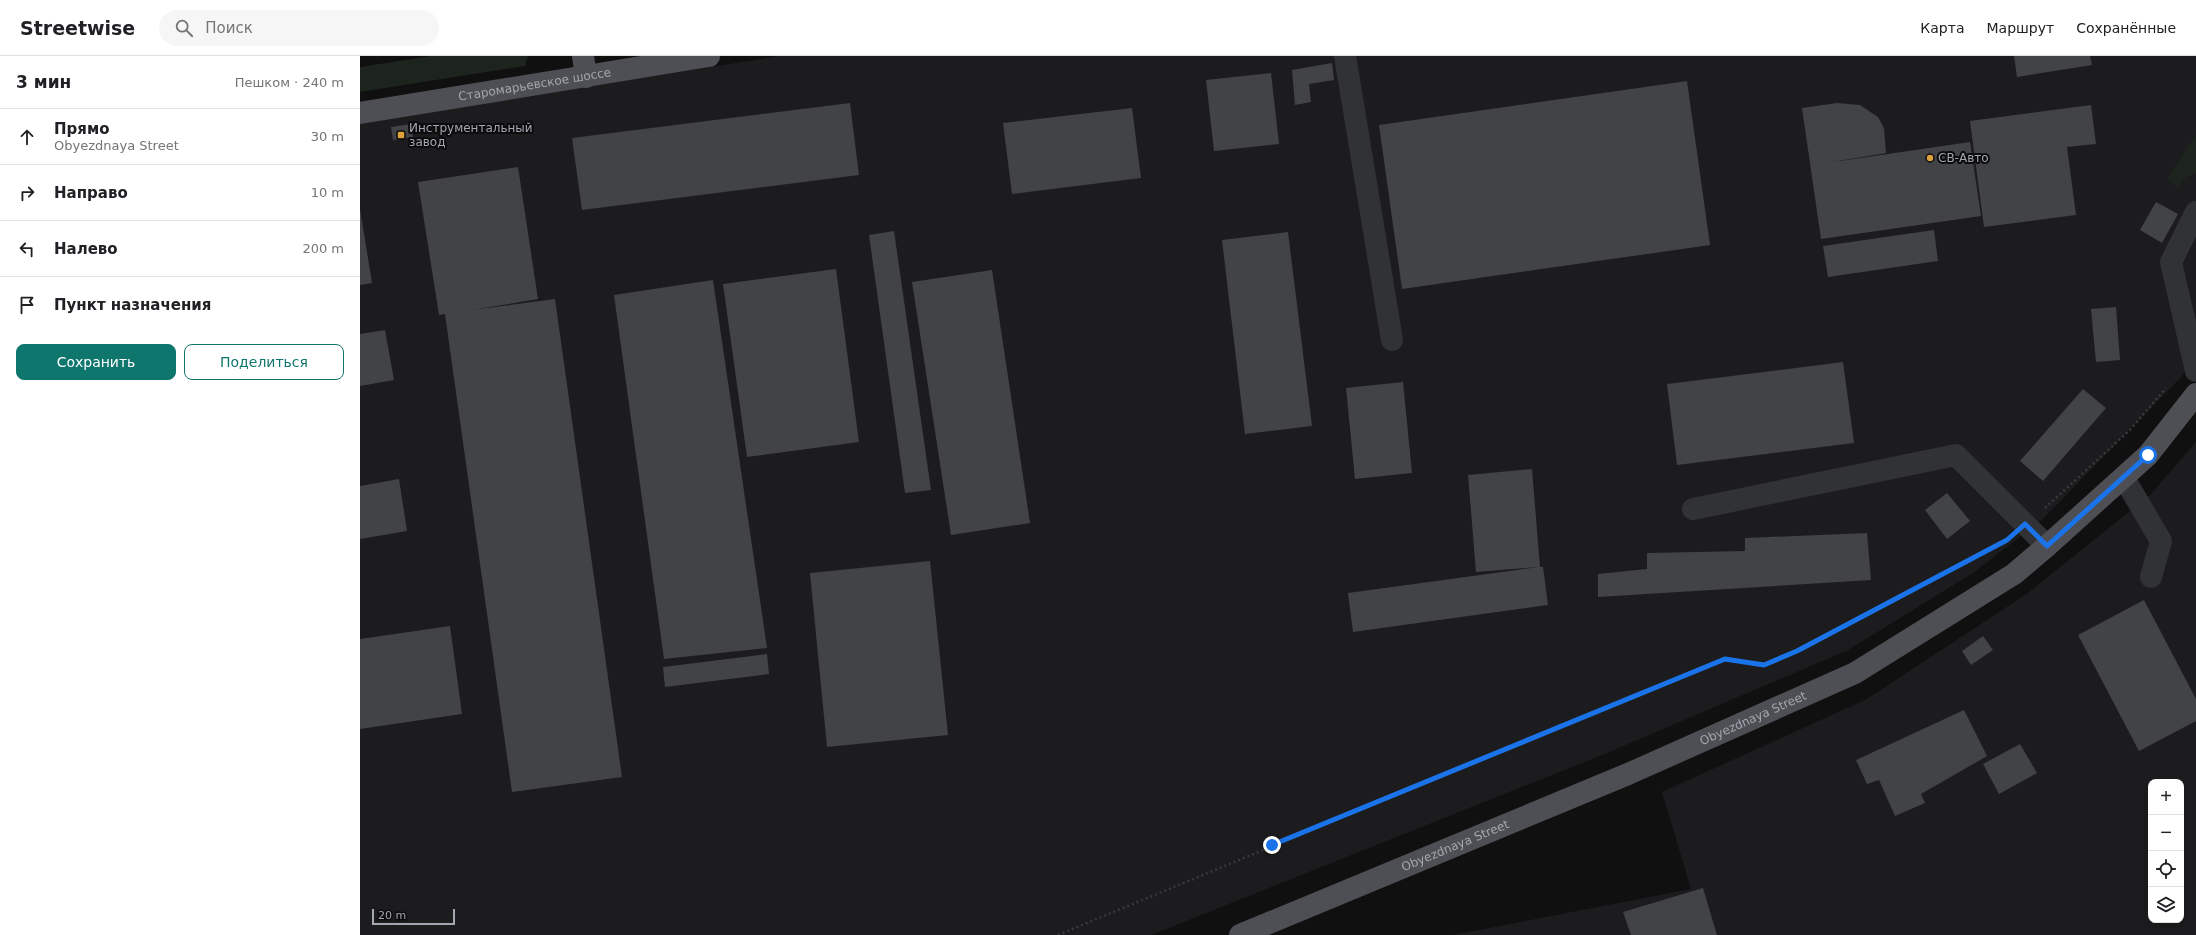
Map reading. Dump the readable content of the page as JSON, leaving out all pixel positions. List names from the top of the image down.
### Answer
{
  "streets": {
    "main road": ["Старомарьевское шоссе", "Obyezdnaya Street"]
  },
  "places": {
    "transit": ["Инструментальный завод"],
    "other": ["СВ-Авто"]
  },
  "scale_bar": "20 m",
  "page": {
    "header": "Streetwise",
    "search": "Поиск",
    "nav": ["Карта", "Маршрут", "Сохранённые"],
    "heading": ["3 мин", "Пешком · 240 m"],
    "list": [
      ["Прямо", "Obyezdnaya Street", "30 m"],
      ["Направо", "10 m"],
      ["Налево", "200 m"],
      "Пункт назначения"
    ],
    "buttons": ["Сохранить", "Поделиться"],
    "map_buttons": ["+", "−"],
    "scale": "20 m"
  }
}
